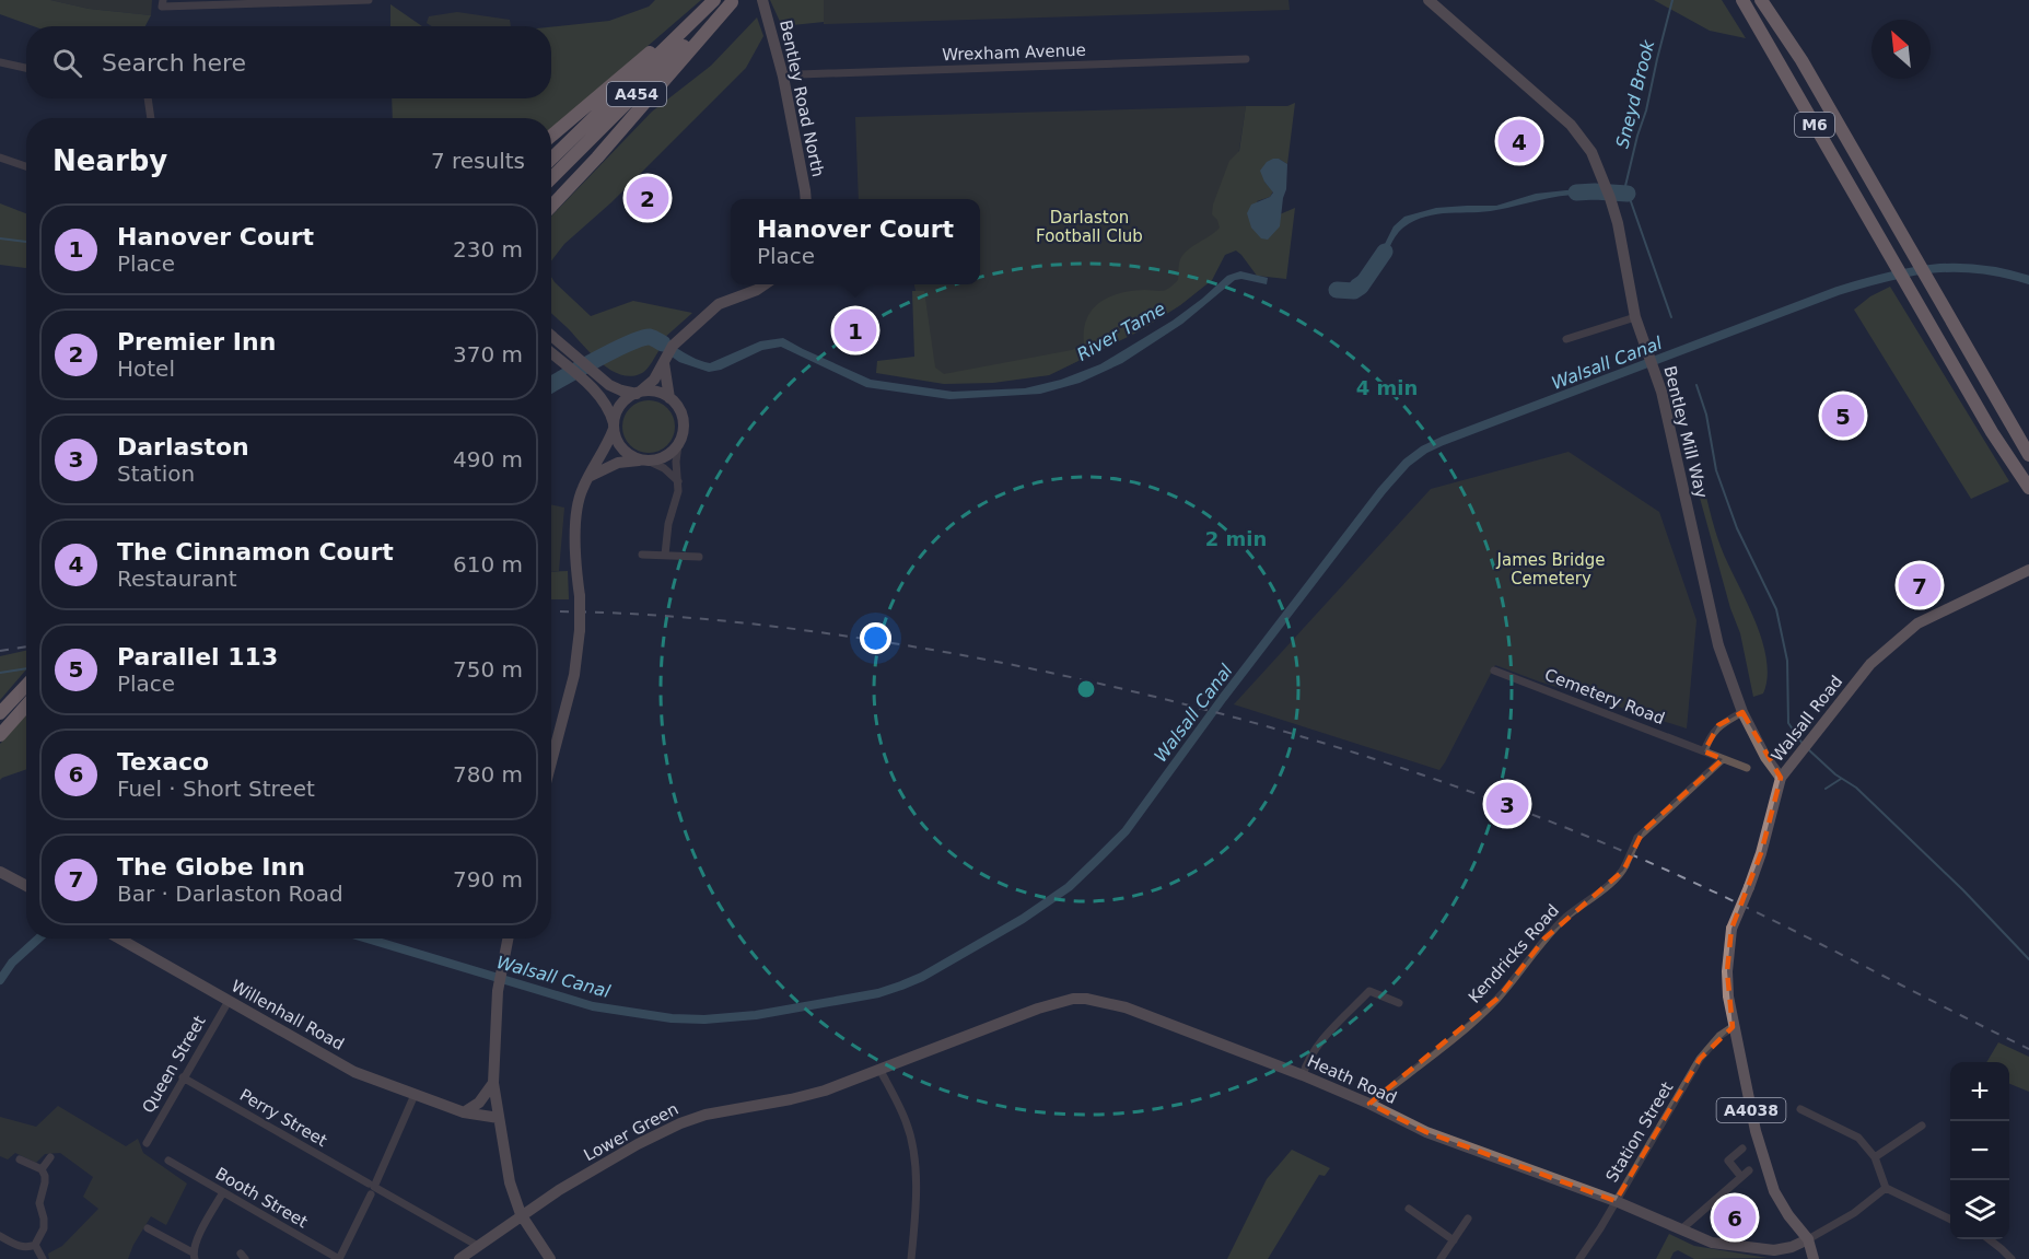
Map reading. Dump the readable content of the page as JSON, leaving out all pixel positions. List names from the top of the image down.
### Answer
{
  "streets": {
    "highway": ["A454", "M6"],
    "main road": ["Walsall Road", "A4038"],
    "street": [
      "Wrexham Avenue",
      "Bentley Road North",
      "Bentley Mill Way",
      "Cemetery Road",
      "Kendricks Road",
      "Willenhall Road",
      "Queen Street",
      "Heath Road",
      "Perry Street",
      "Lower Green",
      "Station Street",
      "Booth Street"
    ]
  },
  "crossings": [
    ["Wrexham Avenue", "Bentley Road North"],
    ["Bentley Mill Way", "Walsall Road"],
    ["Cemetery Road", "Kendricks Road"],
    ["Walsall Road", "A4038"],
    ["Walsall Road", "Station Street"],
    ["Kendricks Road", "Heath Road"],
    ["Willenhall Road", "Queen Street"],
    ["Queen Street", "Perry Street"],
    ["Heath Road", "A4038"],
    ["Heath Road", "Lower Green"],
    ["Heath Road", "Station Street"],
    ["A4038", "Station Street"],
    ["Perry Street", "Lower Green"]
  ],
  "water": ["Sneyd Brook", "River Tame", "Walsall Canal"],
  "parks": ["Darlaston Football Club", "James Bridge Cemetery"],
  "north": "top left",
  "page": {
    "search": "Search here",
    "pins": [
      "4",
      "2",
      "1",
      "5",
      "7",
      "3",
      "6"
    ],
    "heading": ["Nearby", "7 results"],
    "popup": ["Hanover Court", "Place"],
    "list": [
      {
        "mark": "1",
        "name": "Hanover Court",
        "note": "Place",
        "value": "230 m"
      },
      {
        "mark": "2",
        "name": "Premier Inn",
        "note": "Hotel",
        "value": "370 m"
      },
      {
        "mark": "3",
        "name": "Darlaston",
        "note": "Station",
        "value": "490 m"
      },
      {
        "mark": "4",
        "name": "The Cinnamon Court",
        "note": "Restaurant",
        "value": "610 m"
      },
      {
        "mark": "5",
        "name": "Parallel 113",
        "note": "Place",
        "value": "750 m"
      },
      {
        "mark": "6",
        "name": "Texaco",
        "note": "Fuel · Short Street",
        "value": "780 m"
      },
      {
        "mark": "7",
        "name": "The Globe Inn",
        "note": "Bar · Darlaston Road",
        "value": "790 m"
      }
    ],
    "map_buttons": ["+", "−"]
  },
  "rings": ["4 min", "2 min"]
}
